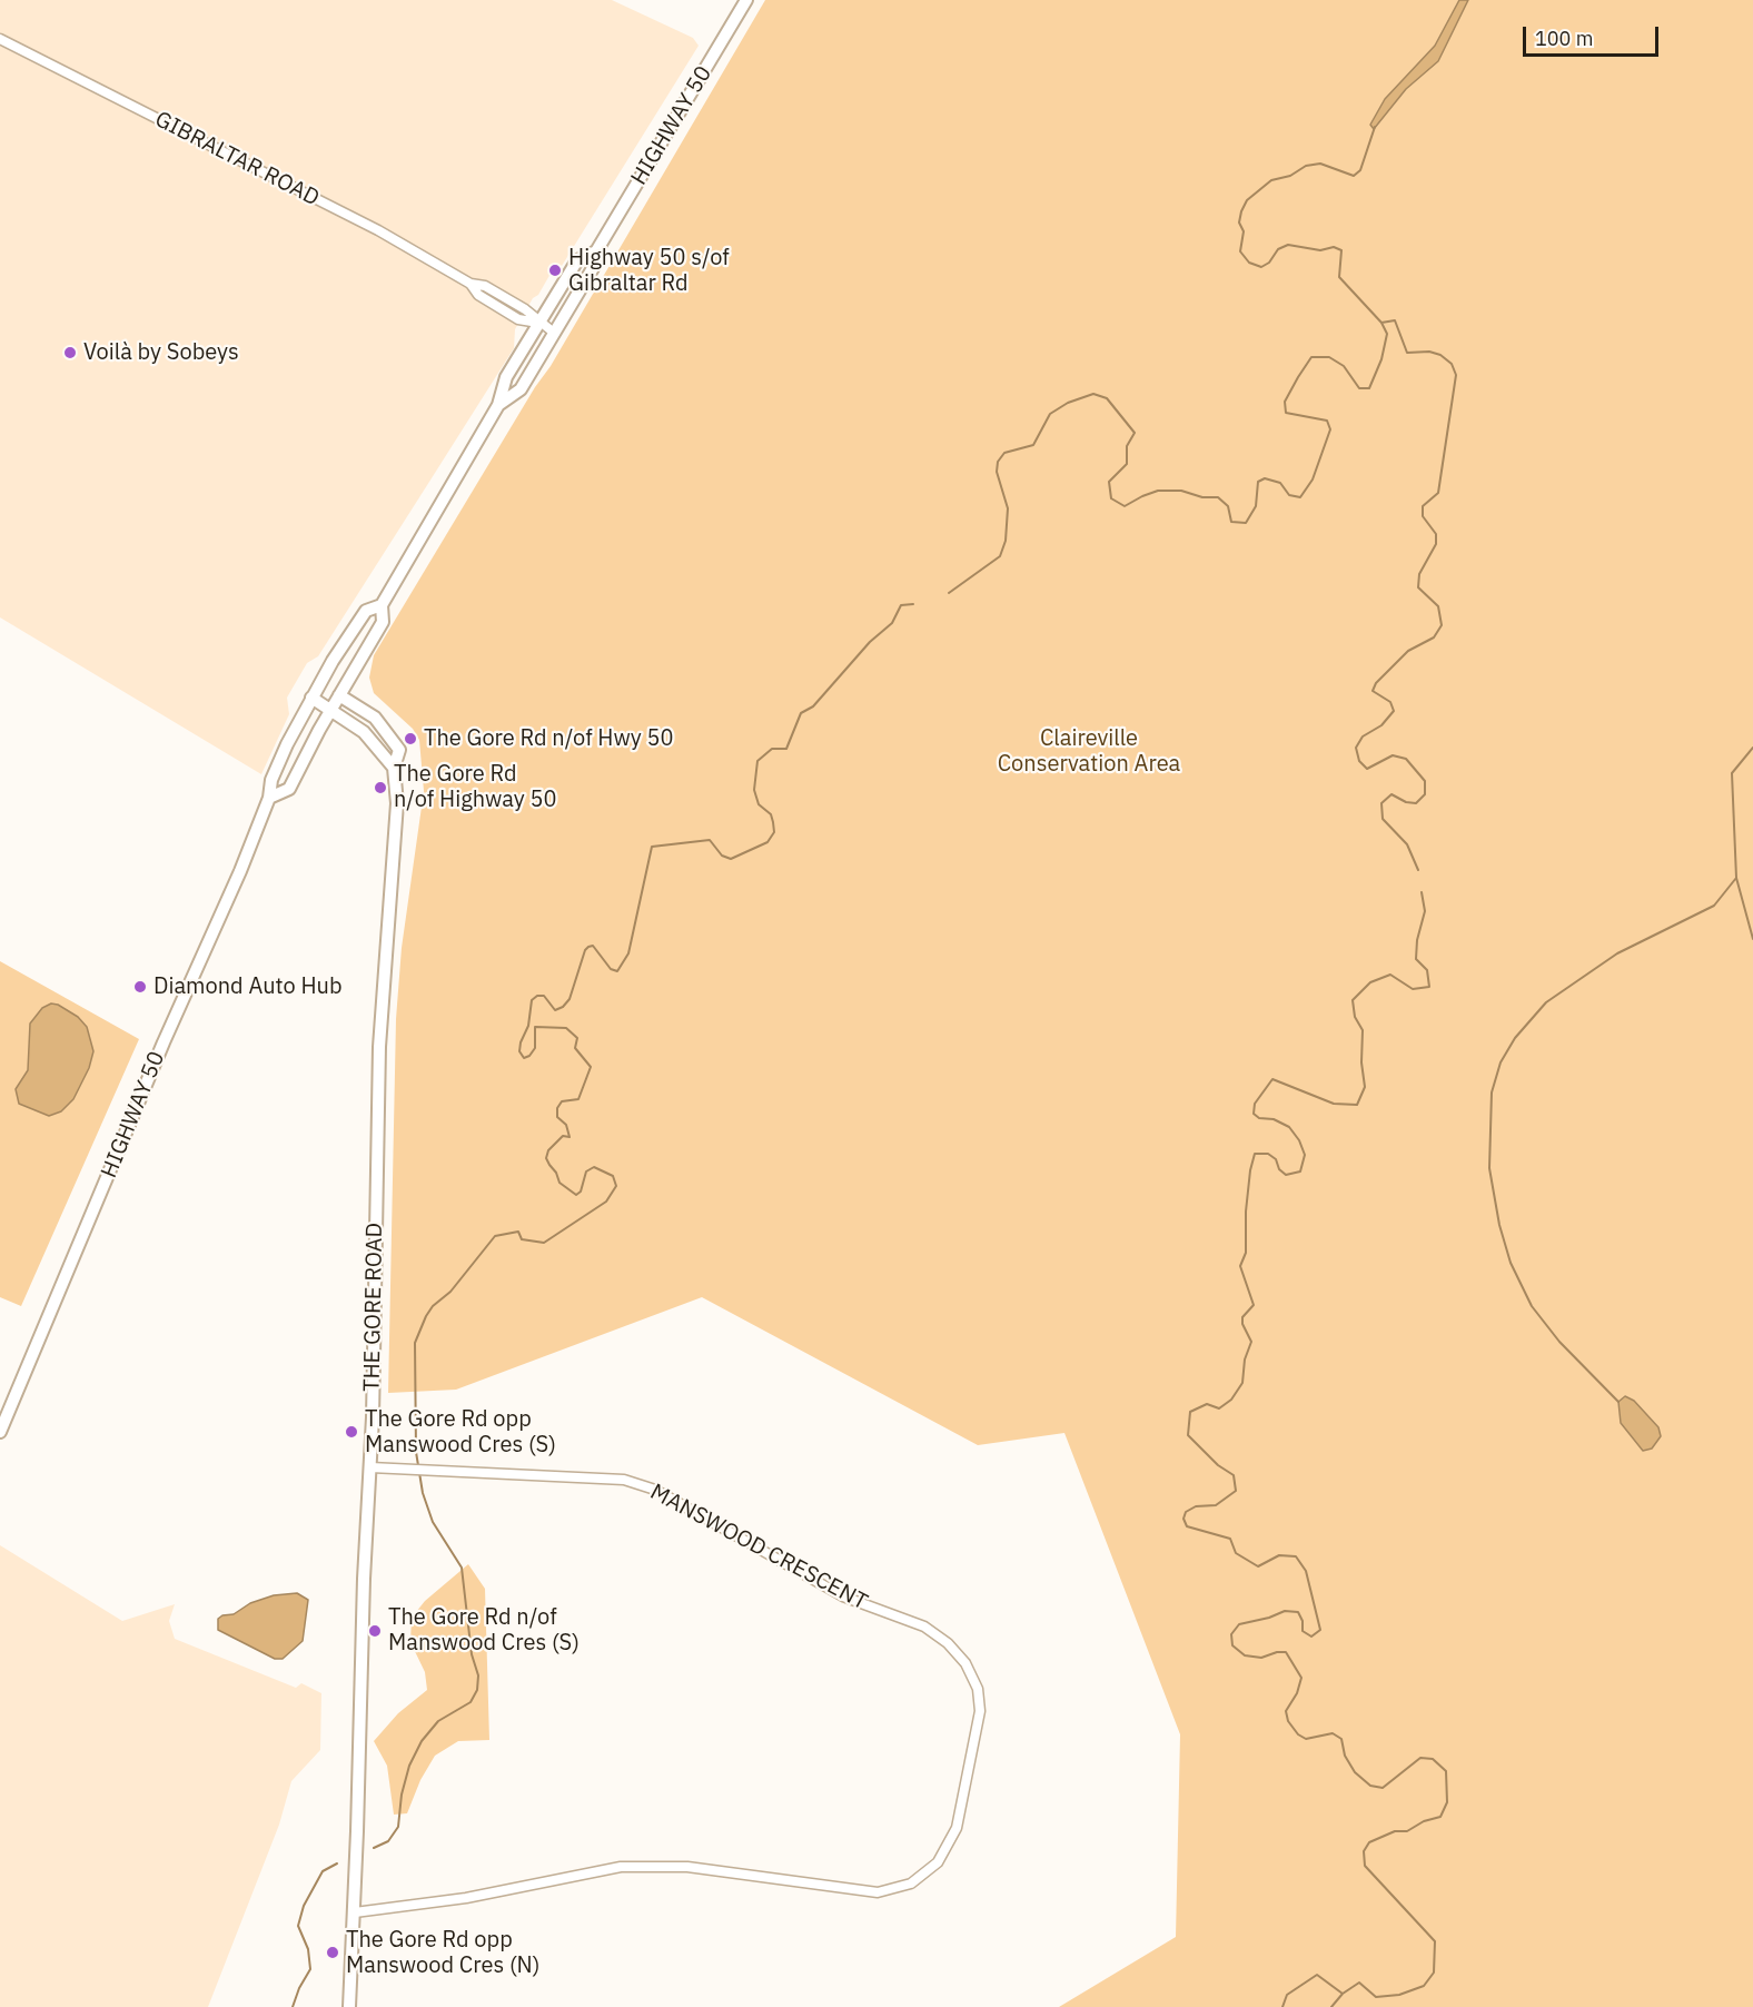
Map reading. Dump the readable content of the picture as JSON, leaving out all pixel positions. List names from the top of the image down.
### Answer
{
  "streets": {
    "main road": ["HIGHWAY 50", "THE GORE ROAD"],
    "street": ["GIBRALTAR ROAD", "MANSWOOD CRESCENT"]
  },
  "crossings": [
    ["HIGHWAY 50", "GIBRALTAR ROAD"],
    ["HIGHWAY 50", "THE GORE ROAD"],
    ["THE GORE ROAD", "MANSWOOD CRESCENT"]
  ],
  "parks": ["Claireville Conservation Area"],
  "places": [
    "Highway 50 s/of Gibraltar Rd",
    "Voilà by Sobeys",
    "The Gore Rd n/of Hwy 50",
    "The Gore Rd n/of Highway 50",
    "Diamond Auto Hub",
    "The Gore Rd opp Manswood Cres (S)",
    "The Gore Rd n/of Manswood Cres (S)",
    "The Gore Rd opp Manswood Cres (N)"
  ],
  "scale_bar": "100 m"
}
